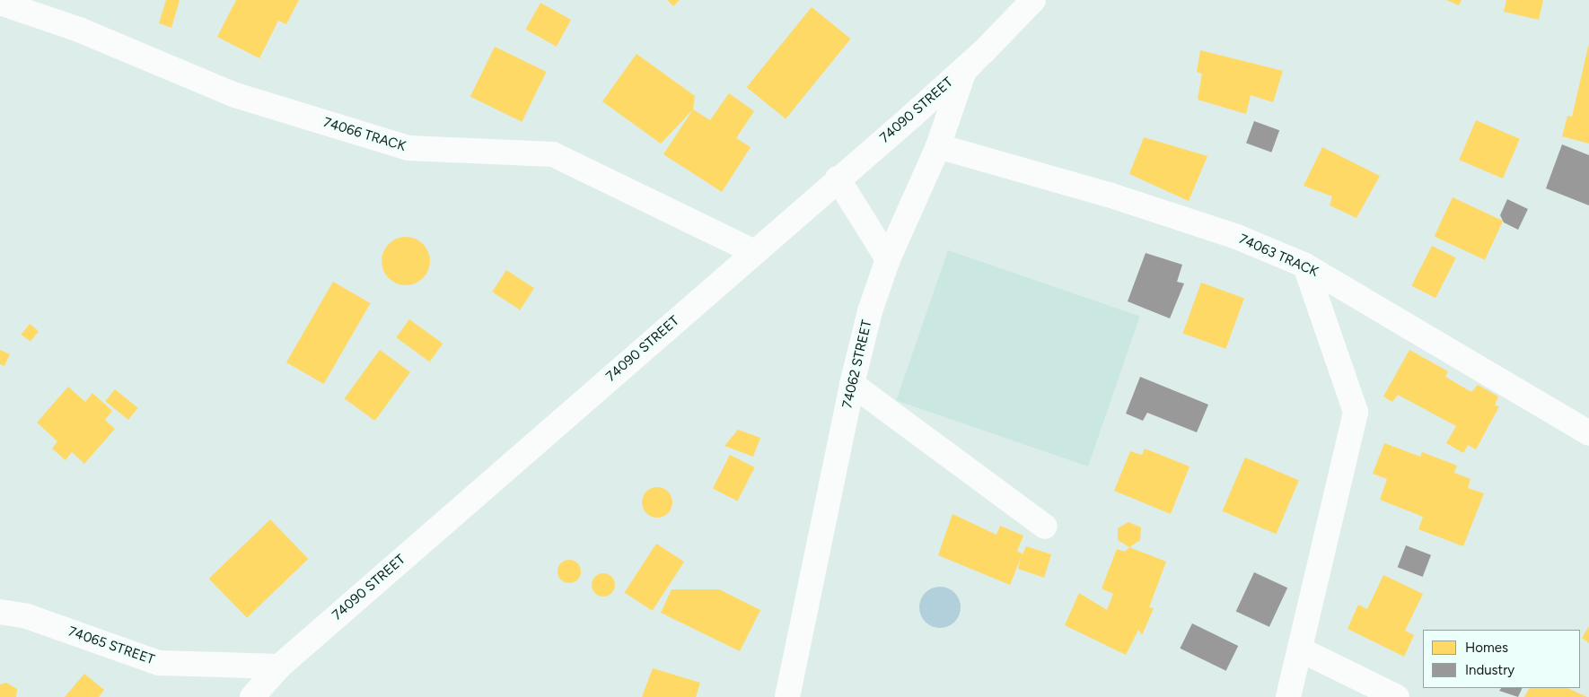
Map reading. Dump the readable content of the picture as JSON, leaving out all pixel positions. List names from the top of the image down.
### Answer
{
  "streets": {
    "street": [
      "74090 STREET",
      "74066 TRACK",
      "74063 TRACK",
      "74062 STREET",
      "74065 STREET"
    ]
  },
  "crossings": [
    ["74090 STREET", "74066 TRACK"],
    ["74090 STREET", "74062 STREET"],
    ["74090 STREET", "74065 STREET"],
    ["74063 TRACK", "74062 STREET"]
  ],
  "legend": ["Homes", "Industry"]
}
